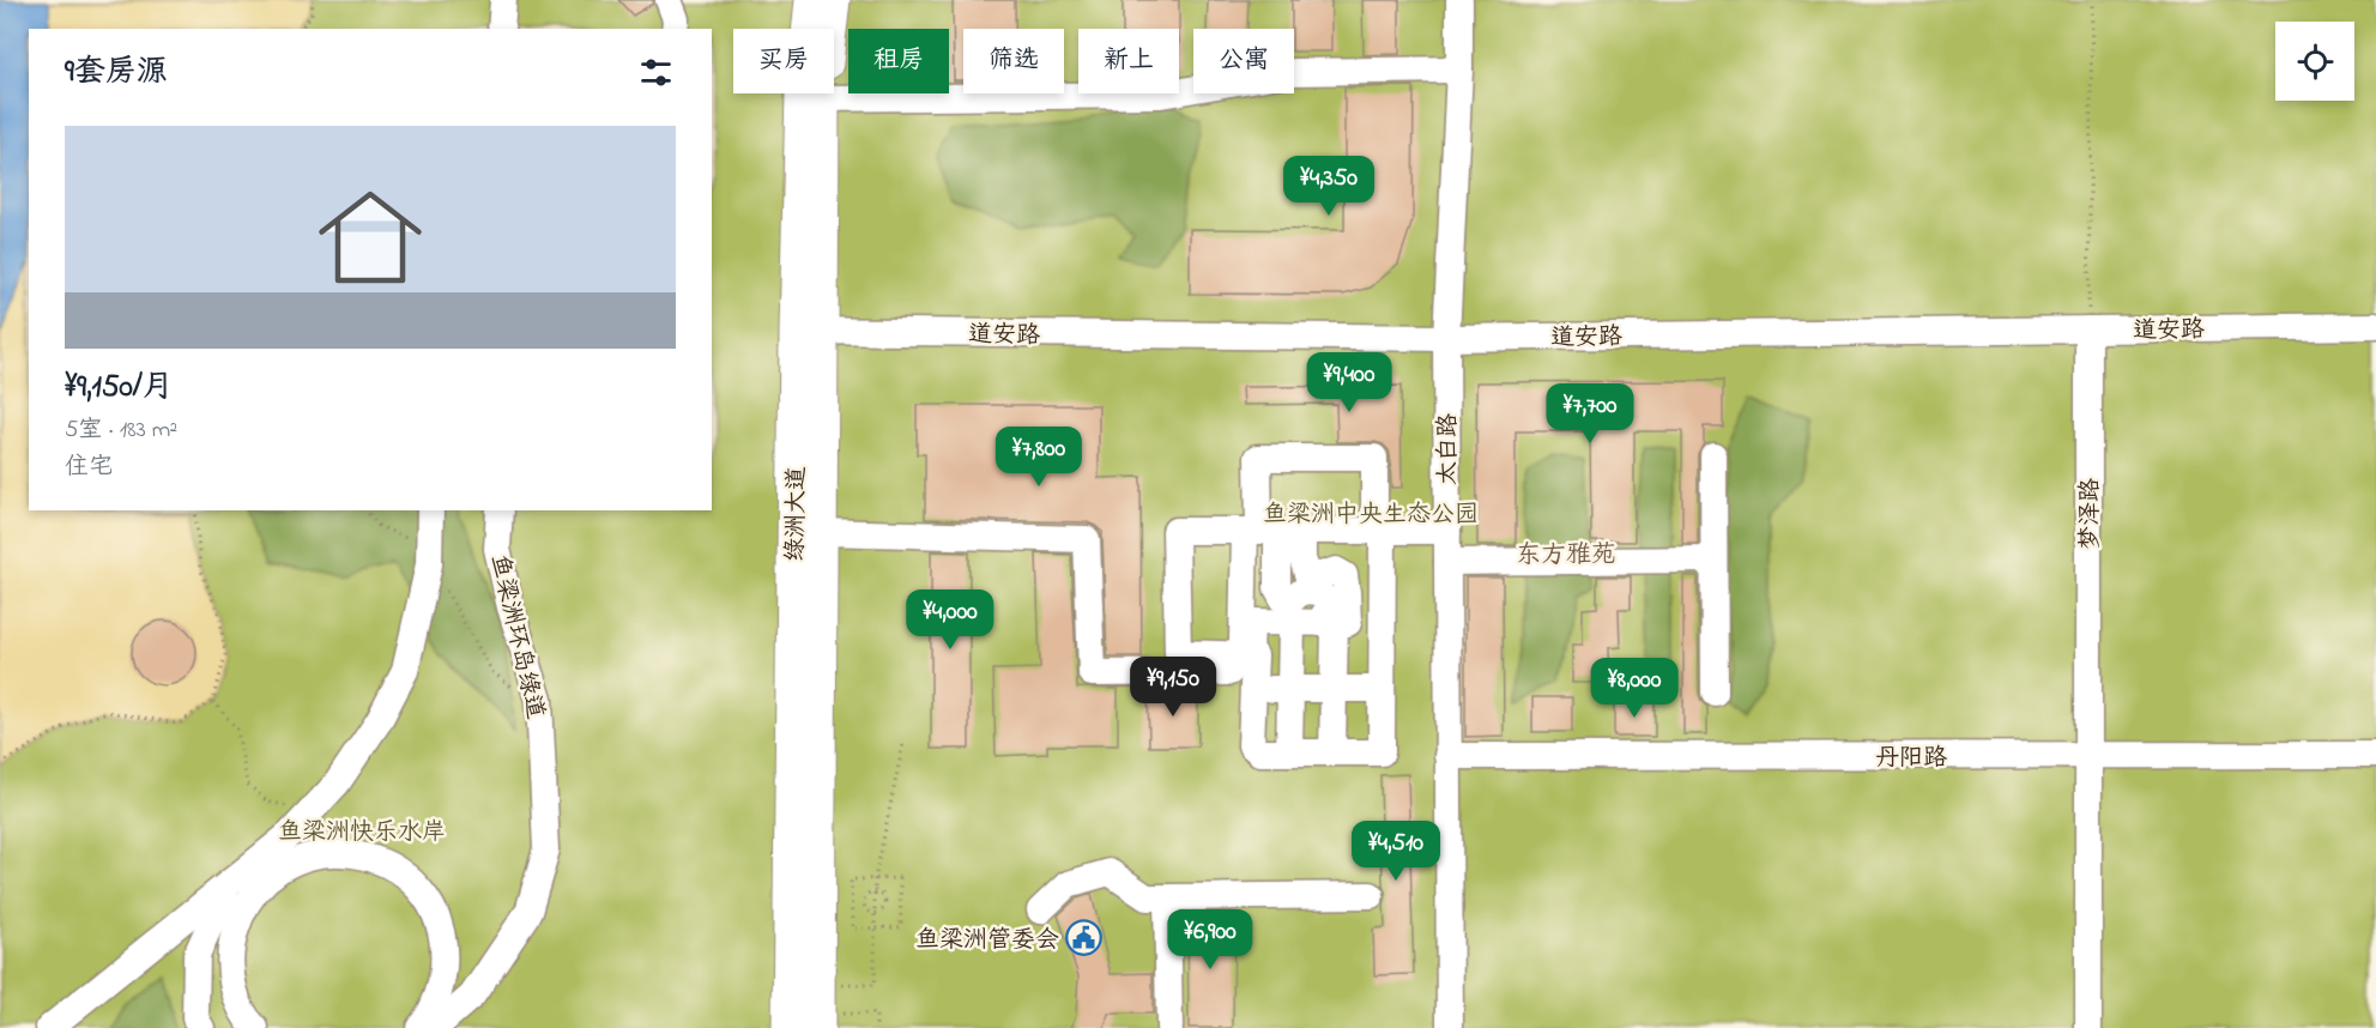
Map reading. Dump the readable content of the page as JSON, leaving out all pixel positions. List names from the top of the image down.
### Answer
{
  "streets": {
    "main road": ["绿洲大道"],
    "street": [
      "道安路",
      "太白路",
      "梦泽路",
      "鱼梁洲环岛绿道",
      "丹阳路"
    ]
  },
  "crossings": [
    ["道安路", "太白路"],
    ["道安路", "绿洲大道"],
    ["道安路", "梦泽路"],
    ["太白路", "丹阳路"],
    ["梦泽路", "丹阳路"]
  ],
  "districts": ["东方雅苑"],
  "parks": ["鱼梁洲中央生态公园", "鱼梁洲快乐水岸"],
  "places": {
    "public building": ["鱼梁洲管委会"]
  },
  "page": {
    "chip": [
      "买房",
      "租房",
      "筛选",
      "新上",
      "公寓"
    ],
    "heading": "9套房源",
    "list": [
      {
        "name": "¥9,150/月",
        "note": "5室 · 183 m² · 住宅"
      }
    ],
    "price": [
      "¥4,350",
      "¥9,400",
      "¥7,700",
      "¥7,800",
      "¥4,000",
      "¥9,150",
      "¥8,000",
      "¥4,510",
      "¥6,900"
    ]
  }
}
